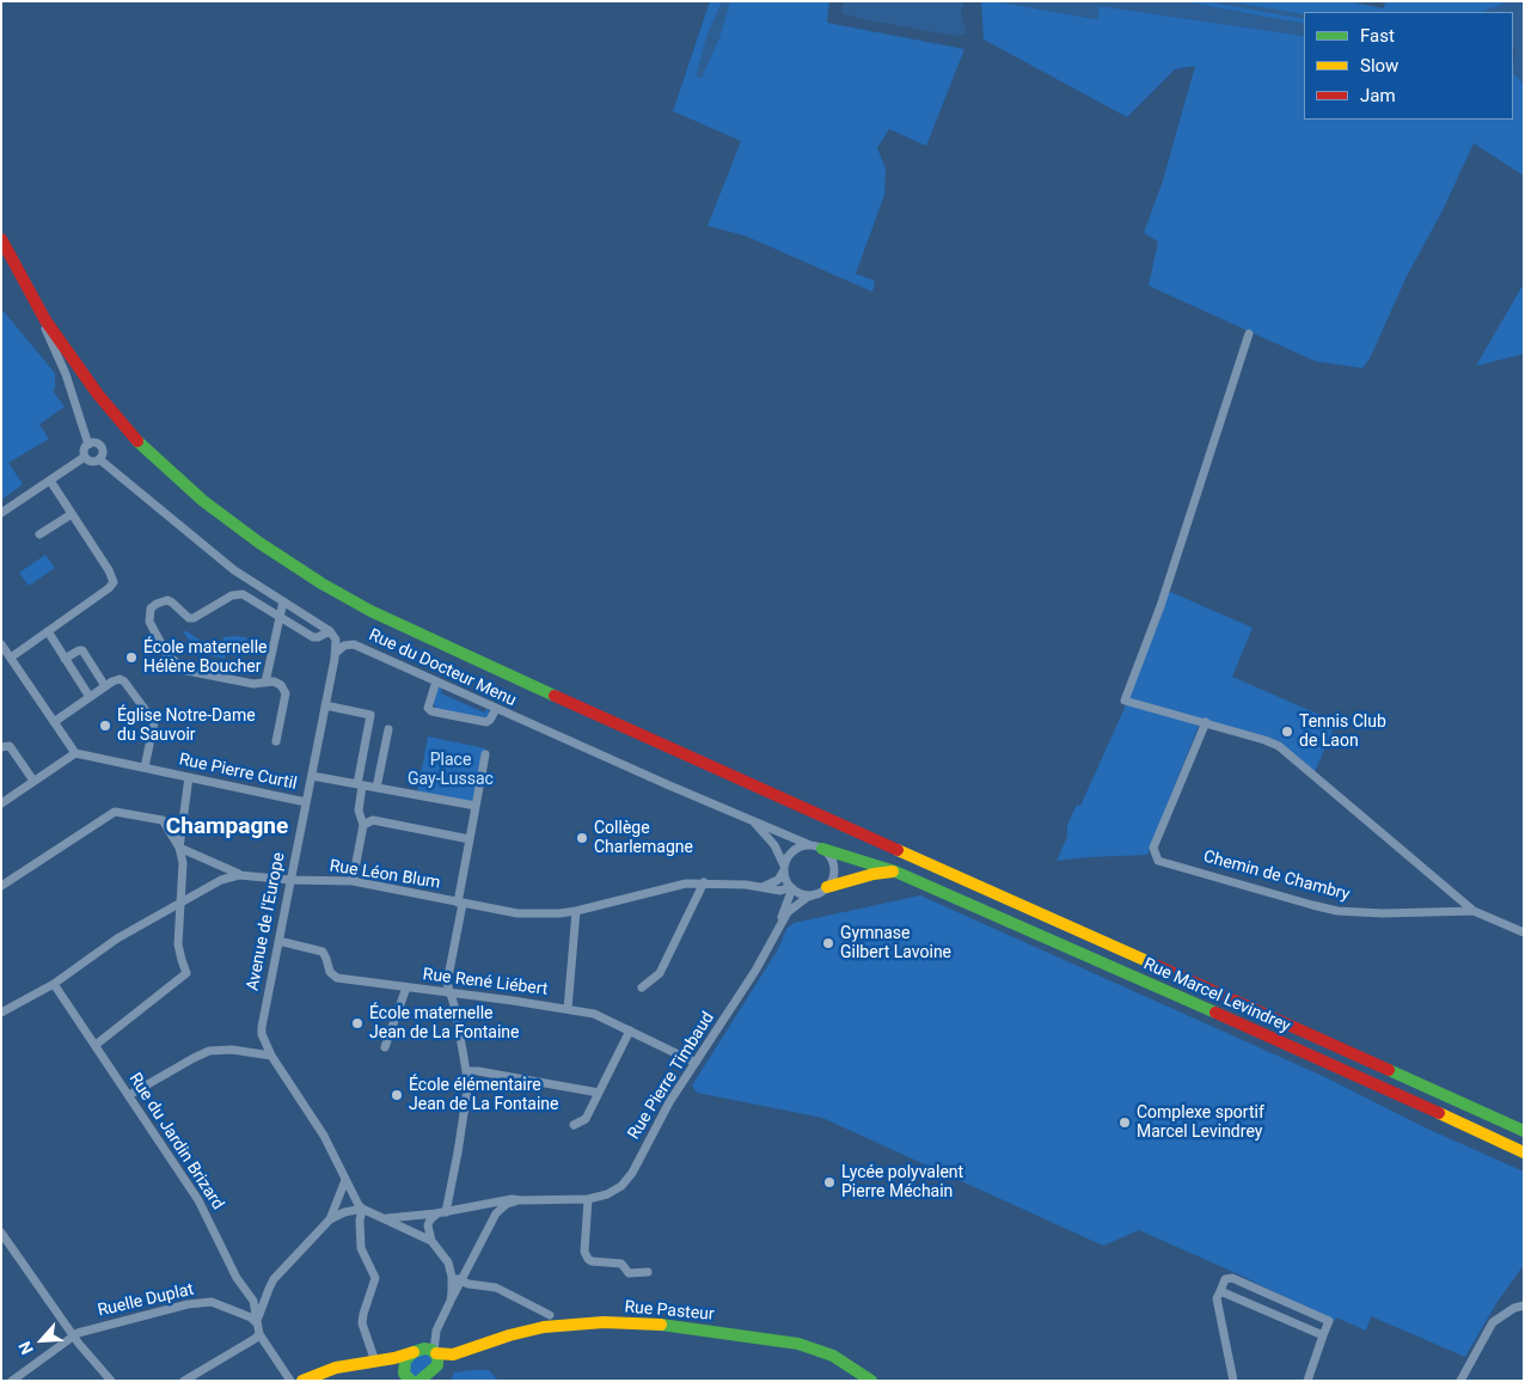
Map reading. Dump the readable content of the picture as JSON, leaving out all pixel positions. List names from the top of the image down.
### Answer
{
  "streets": {
    "main road": ["Rue Marcel Levindrey", "Rue Pasteur"],
    "street": [
      "Rue du Docteur Menu",
      "Rue Pierre Curtil",
      "Rue Léon Blum",
      "Chemin de Chambry",
      "Avenue de l'Europe",
      "Rue René Liébert",
      "Rue Pierre Timbaud",
      "Rue du Jardin Brizard",
      "Ruelle Duplat"
    ]
  },
  "crossings": [
    ["Rue du Docteur Menu", "Rue Léon Blum"],
    ["Rue du Docteur Menu", "Avenue de l'Europe"],
    ["Rue du Docteur Menu", "Rue Marcel Levindrey"],
    ["Rue du Docteur Menu", "Rue Pierre Timbaud"],
    ["Rue Pierre Curtil", "Avenue de l'Europe"],
    ["Rue Léon Blum", "Avenue de l'Europe"],
    ["Rue Léon Blum", "Rue Marcel Levindrey"],
    ["Rue Léon Blum", "Rue Pierre Timbaud"],
    ["Rue Léon Blum", "Rue du Jardin Brizard"],
    ["Avenue de l'Europe", "Rue René Liébert"],
    ["Rue René Liébert", "Rue Pierre Timbaud"],
    ["Rue Marcel Levindrey", "Rue Pierre Timbaud"],
    ["Rue du Jardin Brizard", "Ruelle Duplat"]
  ],
  "districts": ["Champagne"],
  "parks": ["Place Gay-Lussac"],
  "places": [
    "École maternelle Hélène Boucher",
    "Église Notre-Dame du Sauvoir",
    "Tennis Club de Laon",
    "Collège Charlemagne",
    "Gymnase Gilbert Lavoine",
    "École maternelle Jean de La Fontaine",
    "École élémentaire Jean de La Fontaine",
    "Complexe sportif Marcel Levindrey",
    "Lycée polyvalent Pierre Méchain"
  ],
  "legend": ["Fast", "Slow", "Jam"],
  "north": "bottom left"
}
